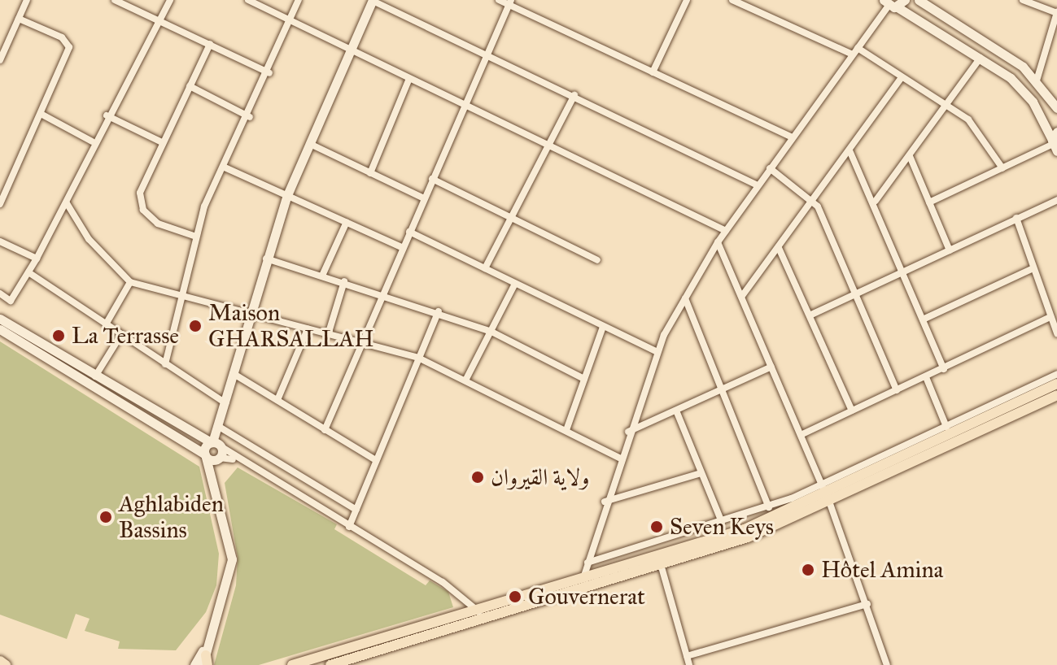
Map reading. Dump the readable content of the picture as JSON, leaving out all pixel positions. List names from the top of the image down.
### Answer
{
  "places": [
    "Maison GHARSALLAH",
    "La Terrasse",
    "ولاية القيروان",
    "Aghlabiden Bassins",
    "Seven Keys",
    "Hôtel Amina",
    "Gouvernerat"
  ]
}
